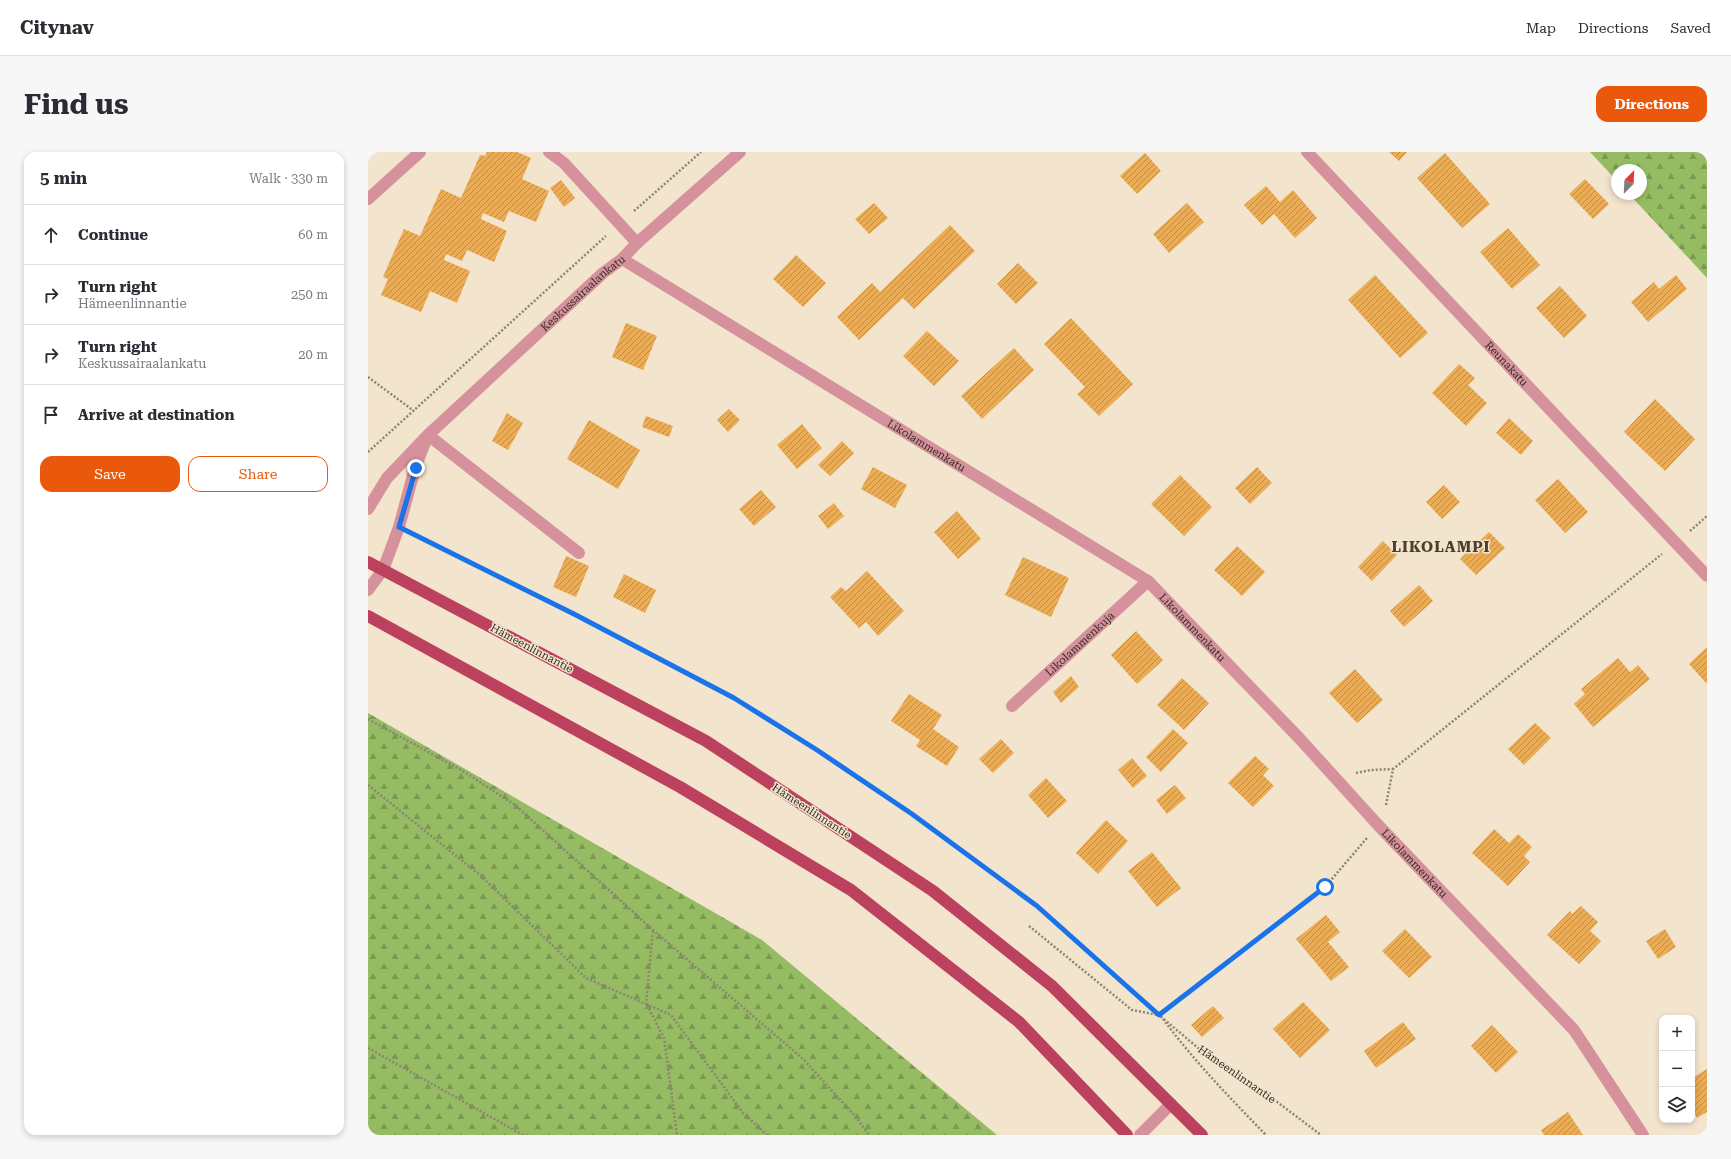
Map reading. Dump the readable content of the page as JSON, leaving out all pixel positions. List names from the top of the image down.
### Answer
{
  "streets": {
    "main road": ["Hämeenlinnantie"],
    "street": [
      "Keskussairaalankatu",
      "Reunakatu",
      "Likolammenkatu",
      "Likolammenkuja"
    ]
  },
  "crossings": [
    ["Keskussairaalankatu", "Likolammenkatu"],
    ["Keskussairaalankatu", "Hämeenlinnantie"],
    ["Likolammenkatu", "Likolammenkuja"]
  ],
  "districts": ["LIKOLAMPI"],
  "north": "top right",
  "page": {
    "header": "Citynav",
    "nav": ["Map", "Directions", "Saved"],
    "buttons": [
      "Directions",
      ["Save", "Share"]
    ],
    "title": "Find us",
    "heading": ["5 min", "Walk · 330 m"],
    "list": [
      ["Continue", "60 m"],
      ["Turn right", "Hämeenlinnantie", "250 m"],
      ["Turn right", "Keskussairaalankatu", "20 m"],
      "Arrive at destination"
    ],
    "map_buttons": ["+", "−"]
  }
}
